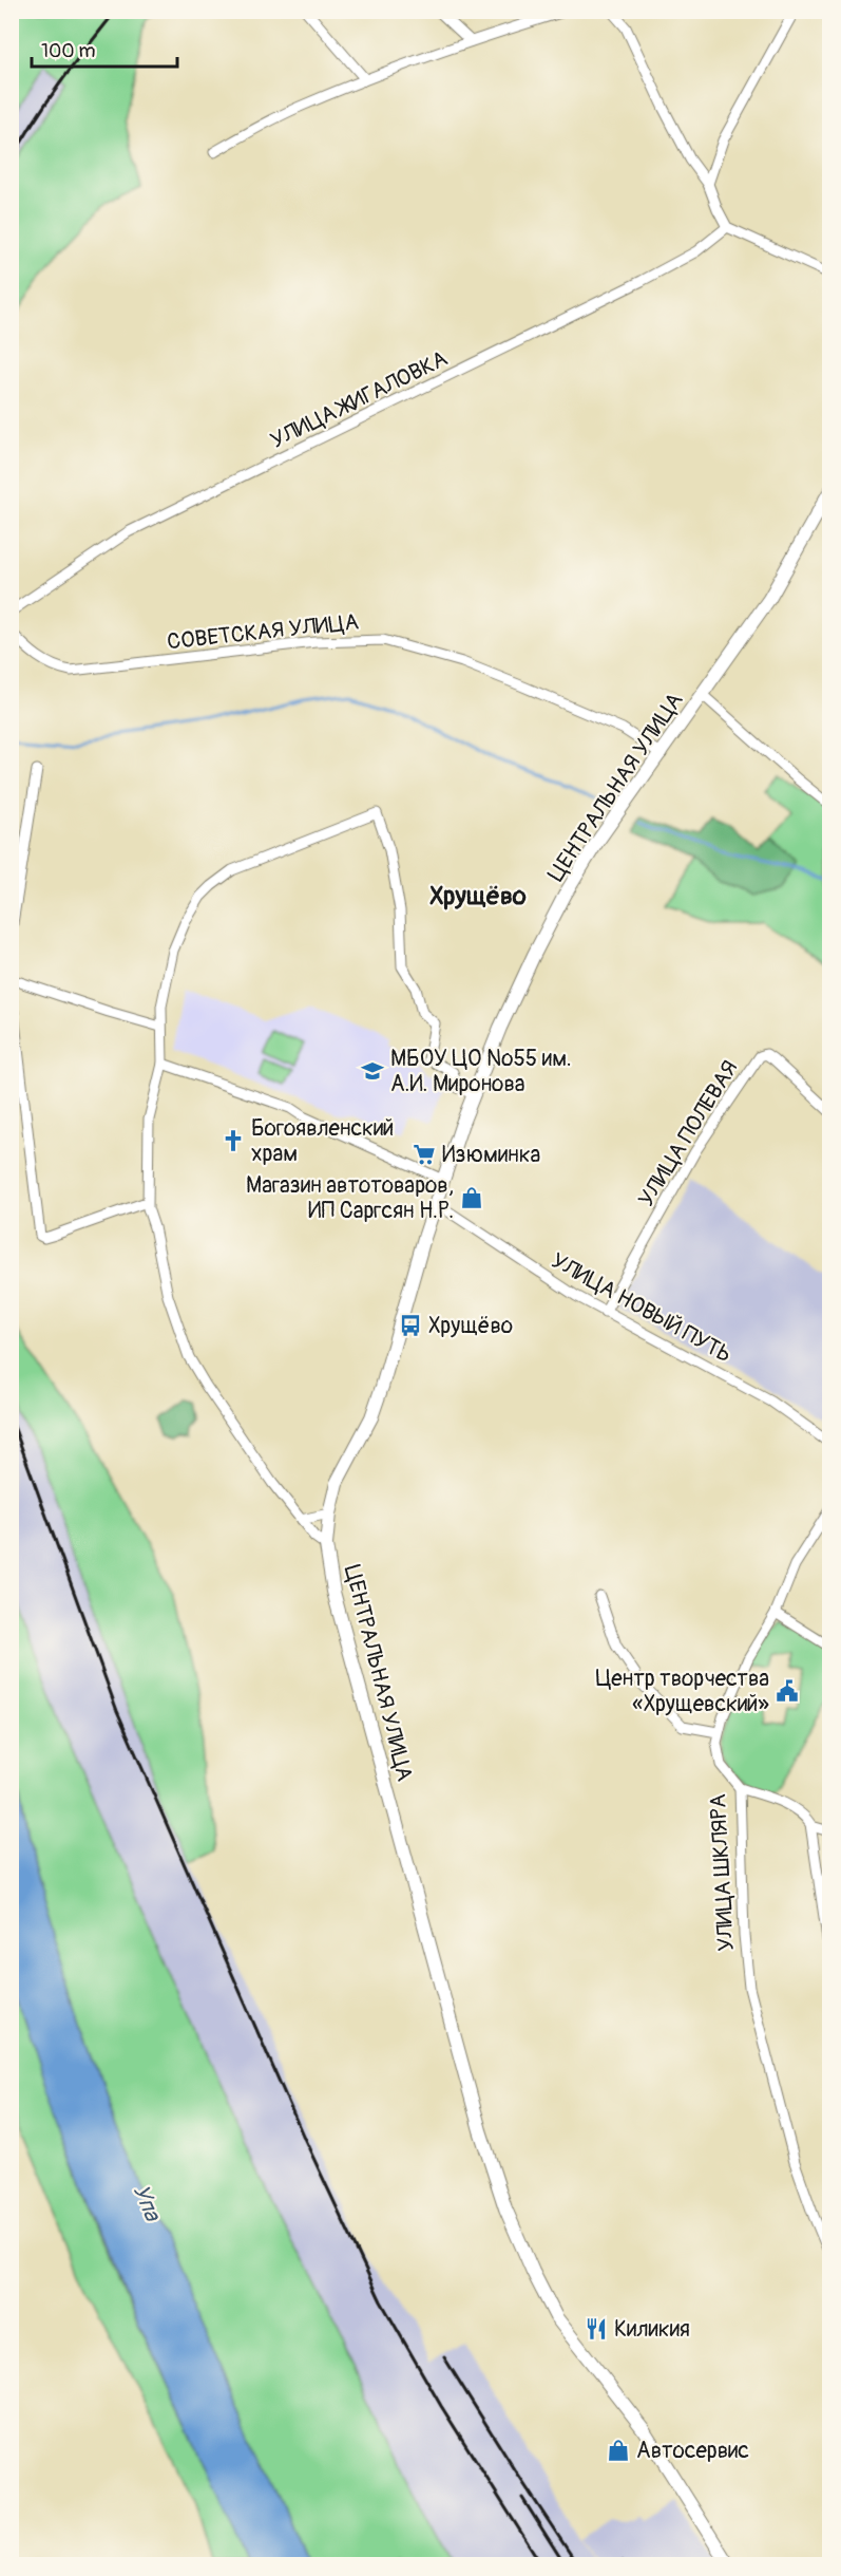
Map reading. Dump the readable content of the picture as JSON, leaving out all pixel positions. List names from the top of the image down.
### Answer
{
  "streets": {
    "main road": ["ЦЕНТРАЛЬНАЯ УЛИЦА"],
    "street": [
      "УЛИЦА ЖИГАЛОВКА",
      "СОВЕТСКАЯ УЛИЦА",
      "УЛИЦА ПОЛЕВАЯ",
      "УЛИЦА НОВЫЙ ПУТЬ",
      "УЛИЦА ШКЛЯРА"
    ]
  },
  "crossings": [
    ["СОВЕТСКАЯ УЛИЦА", "ЦЕНТРАЛЬНАЯ УЛИЦА"],
    ["ЦЕНТРАЛЬНАЯ УЛИЦА", "УЛИЦА НОВЫЙ ПУТЬ"],
    ["УЛИЦА ПОЛЕВАЯ", "УЛИЦА НОВЫЙ ПУТЬ"]
  ],
  "districts": ["Хрущёво"],
  "water": ["Упа"],
  "places": {
    "school or university": ["МБОУ ЦО №55 им. А.И. Миронова"],
    "church": ["Богоявленский храм"],
    "supermarket": ["Изюминка"],
    "shop": ["Магазин автотоваров, ИП Саргсян Н.Р.", "Автосервис"],
    "bus stop": ["Хрущёво"],
    "public building": ["Центр творчества «Хрущевский»"],
    "restaurant": ["Киликия"]
  },
  "scale_bar": "100 m"
}
